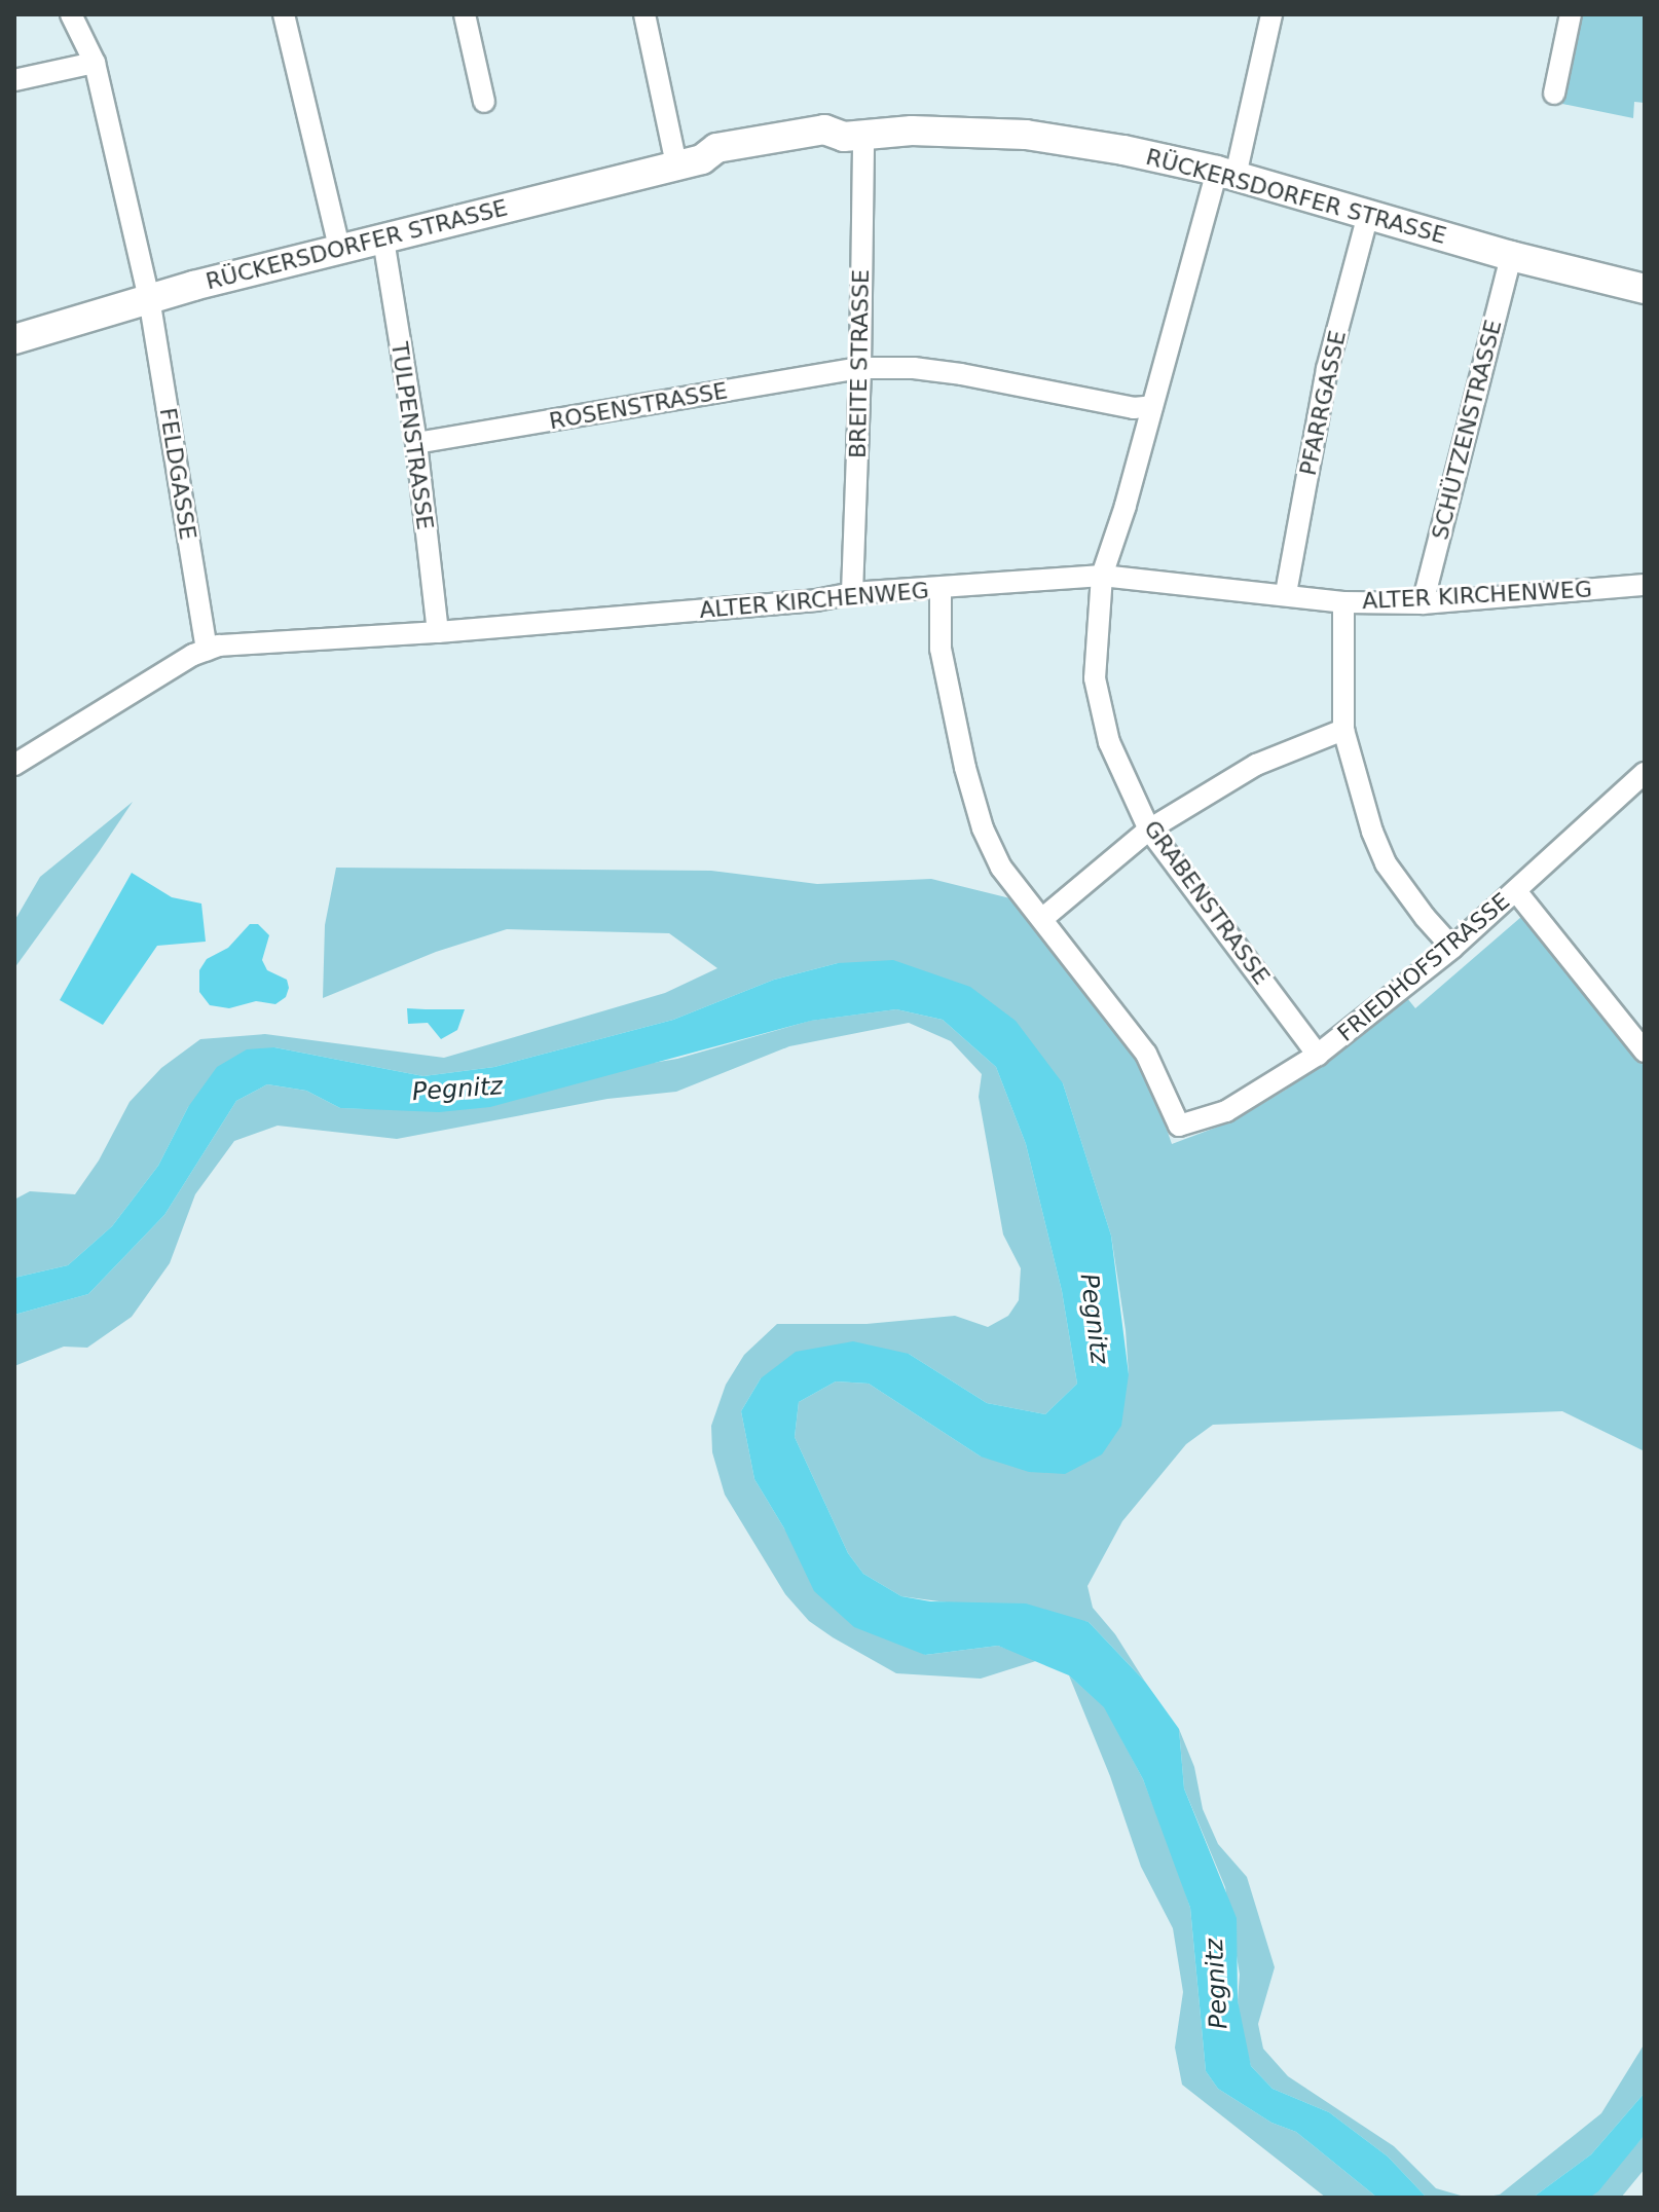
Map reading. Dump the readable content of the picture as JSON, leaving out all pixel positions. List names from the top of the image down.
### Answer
{
  "streets": {
    "main road": ["RÜCKERSDORFER STRASSE"],
    "street": [
      "BREITE STRASSE",
      "PFARRGASSE",
      "ROSENSTRASSE",
      "SCHÜTZENSTRASSE",
      "TULPENSTRASSE",
      "FELDGASSE",
      "ALTER KIRCHENWEG",
      "GRABENSTRASSE",
      "FRIEDHOFSTRASSE"
    ]
  },
  "crossings": [
    ["RÜCKERSDORFER STRASSE", "BREITE STRASSE"],
    ["RÜCKERSDORFER STRASSE", "PFARRGASSE"],
    ["RÜCKERSDORFER STRASSE", "SCHÜTZENSTRASSE"],
    ["RÜCKERSDORFER STRASSE", "TULPENSTRASSE"],
    ["RÜCKERSDORFER STRASSE", "FELDGASSE"],
    ["RÜCKERSDORFER STRASSE", "GRABENSTRASSE"],
    ["BREITE STRASSE", "ROSENSTRASSE"],
    ["BREITE STRASSE", "ALTER KIRCHENWEG"],
    ["PFARRGASSE", "ALTER KIRCHENWEG"],
    ["ROSENSTRASSE", "TULPENSTRASSE"],
    ["SCHÜTZENSTRASSE", "ALTER KIRCHENWEG"],
    ["TULPENSTRASSE", "ALTER KIRCHENWEG"],
    ["FELDGASSE", "ALTER KIRCHENWEG"],
    ["ALTER KIRCHENWEG", "GRABENSTRASSE"],
    ["GRABENSTRASSE", "FRIEDHOFSTRASSE"]
  ],
  "water": ["Pegnitz"]
}
